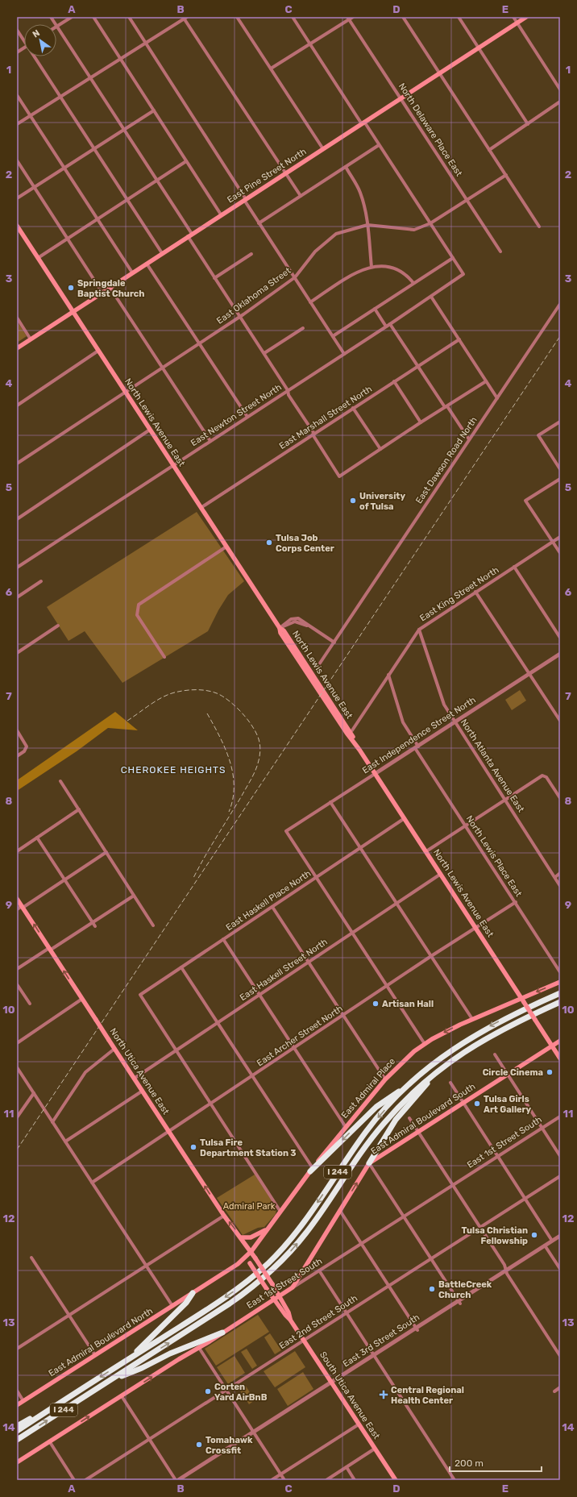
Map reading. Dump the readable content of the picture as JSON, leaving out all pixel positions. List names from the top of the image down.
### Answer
{
  "streets": {
    "highway": ["I 244"],
    "main road": [
      "East Pine Street North",
      "North Lewis Avenue East",
      "North Utica Avenue East",
      "East Admiral Place",
      "East Admiral Boulevard South",
      "East 1st Street South",
      "East Admiral Boulevard North",
      "South Utica Avenue East"
    ],
    "street": [
      "North Delaware Place East",
      "East Oklahoma Street",
      "East Newton Street North",
      "East Marshall Street North",
      "East Dawson Road North",
      "East King Street North",
      "East Independence Street North",
      "North Atlanta Avenue East",
      "North Lewis Place East",
      "East Haskell Place North",
      "East Haskell Street North",
      "East Archer Street North",
      "East 2nd Street South",
      "East 3rd Street South"
    ]
  },
  "crossings": [
    ["North Delaware Place East", "East Pine Street North"],
    ["North Delaware Place East", "East Oklahoma Street"],
    ["East Pine Street North", "North Lewis Avenue East"],
    ["East Oklahoma Street", "North Lewis Avenue East"],
    ["East Newton Street North", "North Lewis Avenue East"],
    ["East Marshall Street North", "North Lewis Avenue East"],
    ["North Lewis Avenue East", "East Independence Street North"],
    ["North Lewis Avenue East", "East Haskell Place North"],
    ["North Lewis Avenue East", "East Haskell Street North"],
    ["North Lewis Avenue East", "East Archer Street North"],
    ["North Lewis Avenue East", "East Admiral Place"],
    ["North Lewis Avenue East", "East Admiral Boulevard South"],
    ["East King Street North", "North Atlanta Avenue East"],
    ["East King Street North", "North Lewis Place East"],
    ["East Independence Street North", "North Atlanta Avenue East"],
    ["East Independence Street North", "North Lewis Place East"],
    ["East Independence Street North", "East Haskell Place North"],
    ["North Lewis Place East", "East Archer Street North"],
    ["East Haskell Place North", "East Haskell Street North"],
    ["East Haskell Street North", "North Utica Avenue East"],
    ["East Archer Street North", "North Utica Avenue East"],
    ["North Utica Avenue East", "East Admiral Place"],
    ["North Utica Avenue East", "South Utica Avenue East"],
    ["East Admiral Place", "South Utica Avenue East"],
    ["East Admiral Boulevard South", "East 1st Street South"],
    ["East 1st Street South", "South Utica Avenue East"],
    ["East 2nd Street South", "South Utica Avenue East"],
    ["East 3rd Street South", "South Utica Avenue East"]
  ],
  "one_way": ["North Utica Avenue East"],
  "districts": ["CHEROKEE HEIGHTS"],
  "parks": ["Admiral Park"],
  "places": {
    "other": [
      "Springdale Baptist Church",
      "University of Tulsa",
      "Tulsa Job Corps Center",
      "Artisan Hall",
      "Circle Cinema",
      "Tulsa Girls Art Gallery",
      "Tulsa Fire Department Station 3",
      "Tulsa Christian Fellowship",
      "BattleCreek Church",
      "Corten Yard AirBnB",
      "Tomahawk Crossfit"
    ],
    "health": ["Central Regional Health Center"]
  },
  "scale_bar": "200 m",
  "north": "top left",
  "grid": {
    "columns": [
      "A",
      "B",
      "C",
      "D",
      "E"
    ],
    "rows": [
      "1",
      "2",
      "3",
      "4",
      "5",
      "6",
      "7",
      "8",
      "9",
      "10",
      "11",
      "12",
      "13",
      "14"
    ]
  }
}
